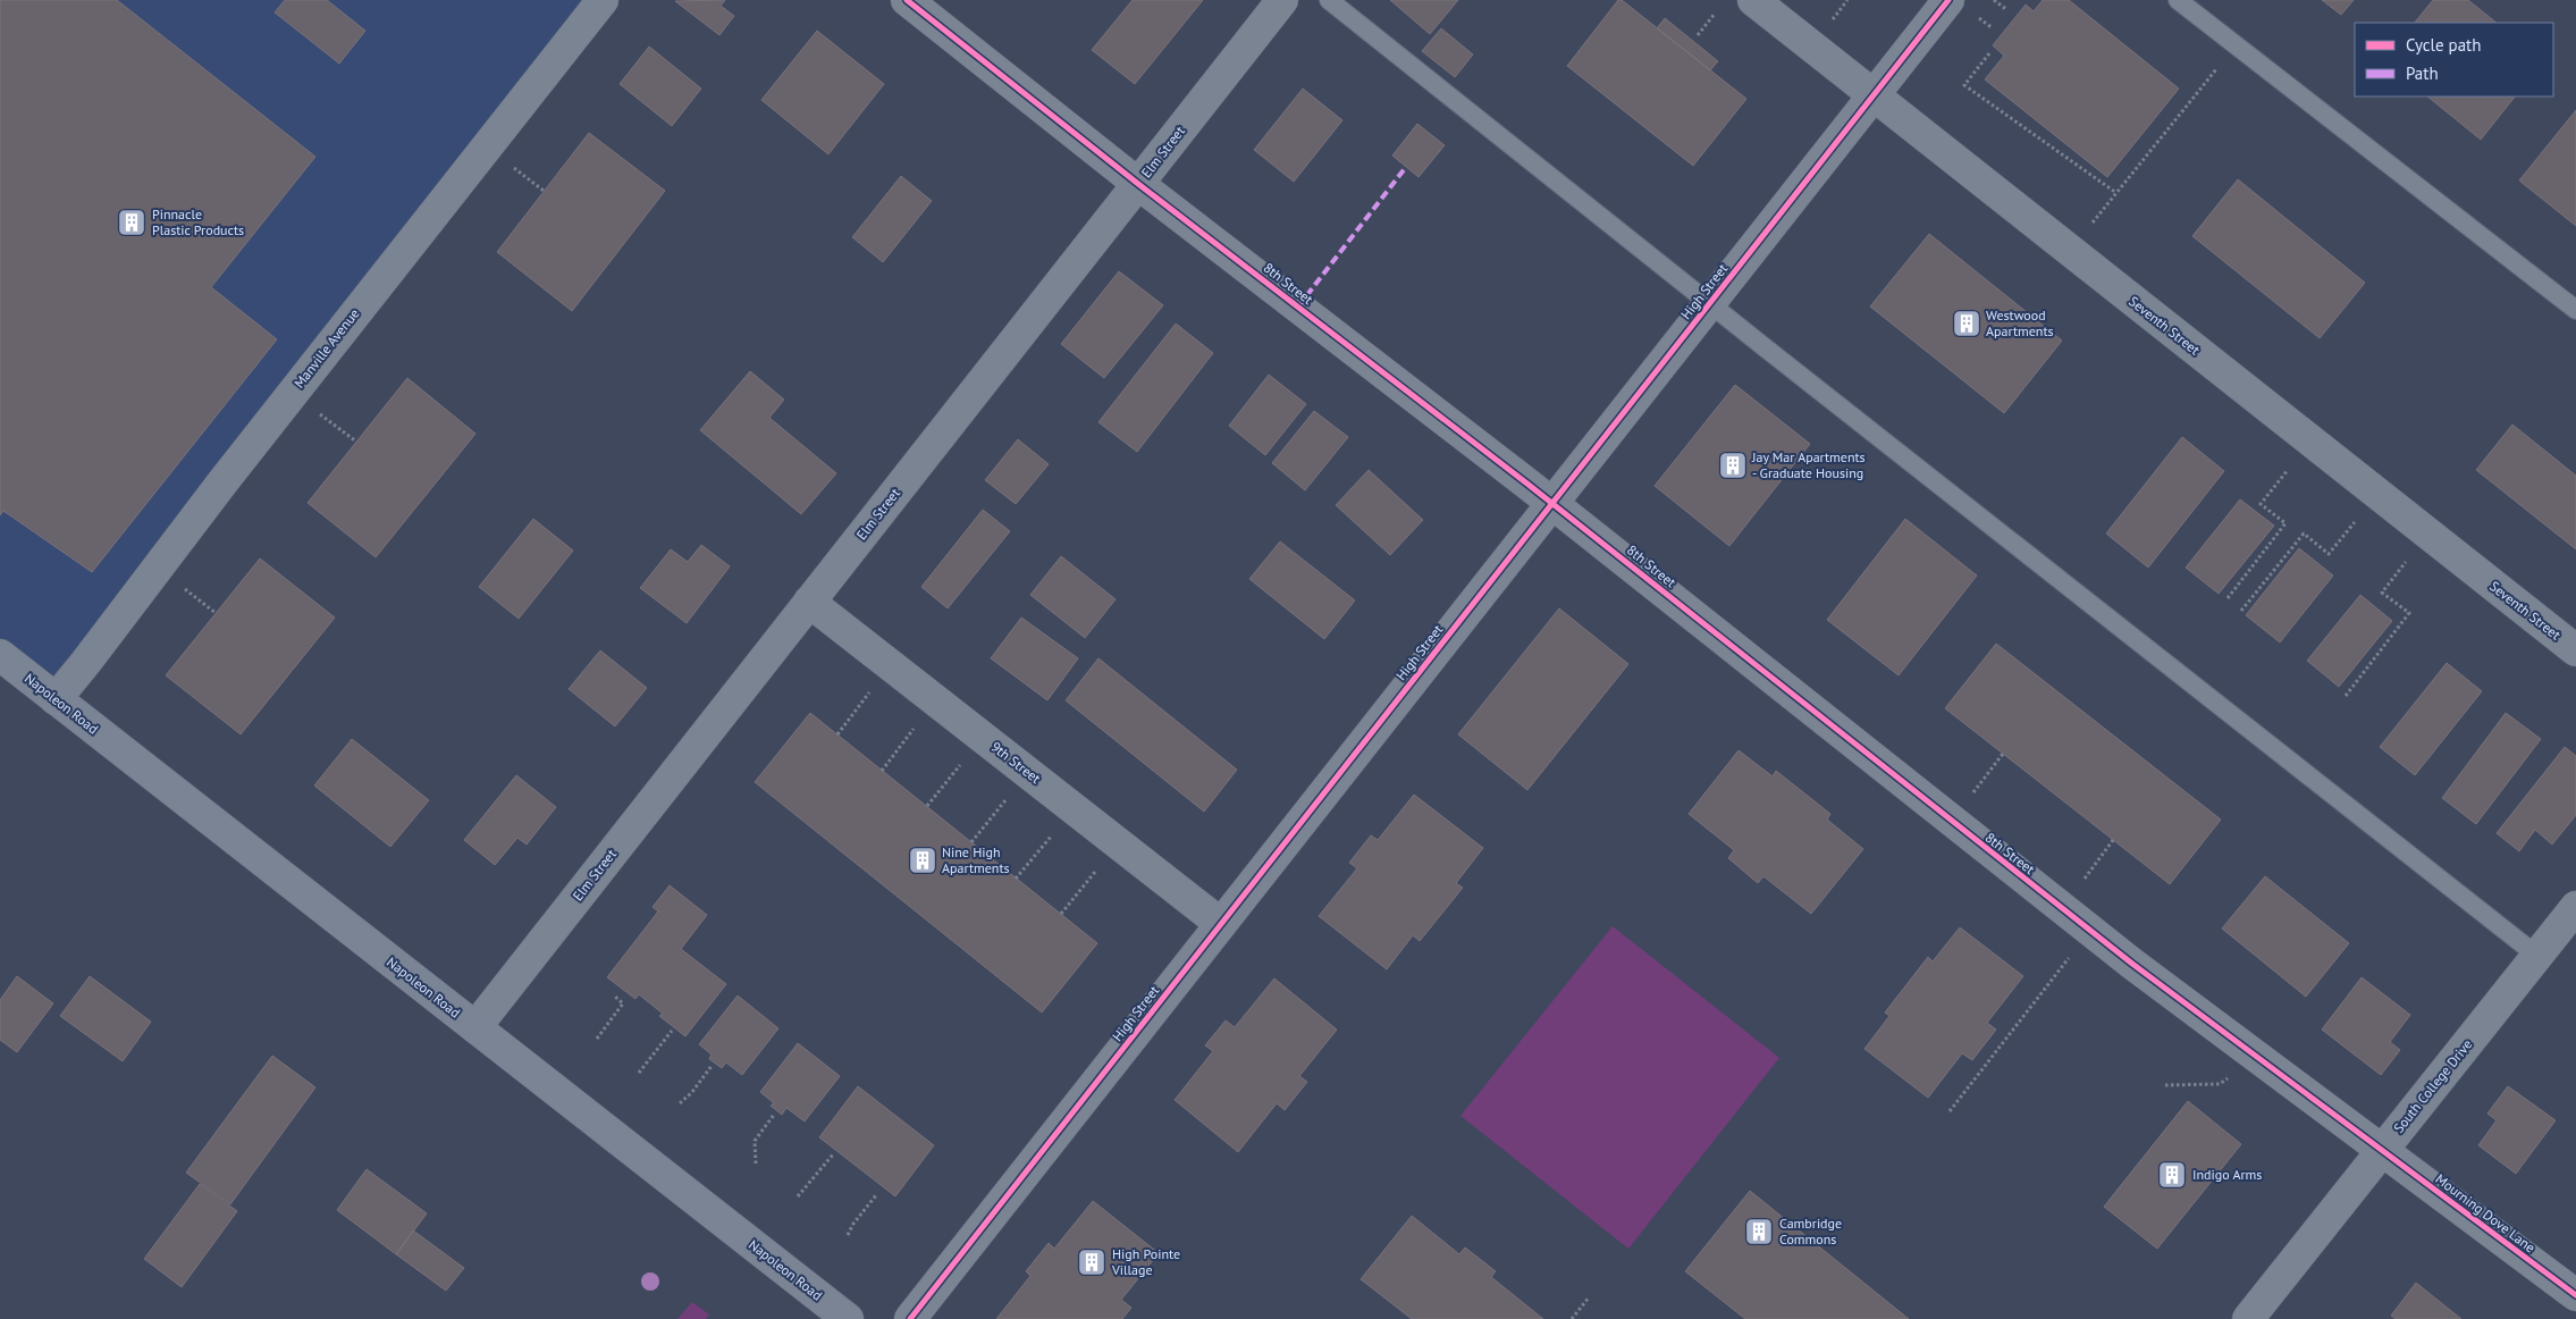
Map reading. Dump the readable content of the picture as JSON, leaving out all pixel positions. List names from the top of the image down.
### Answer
{
  "streets": {
    "main road": ["Napoleon Road"],
    "street": [
      "Elm Street",
      "8th Street",
      "High Street",
      "Seventh Street",
      "Manville Avenue",
      "9th Street",
      "South College Drive",
      "Mourning Dove Lane"
    ]
  },
  "crossings": [
    ["Elm Street", "8th Street"],
    ["Elm Street", "Napoleon Road"],
    ["Elm Street", "9th Street"],
    ["8th Street", "High Street"],
    ["8th Street", "South College Drive"],
    ["8th Street", "Mourning Dove Lane"],
    ["High Street", "Seventh Street"],
    ["High Street", "9th Street"],
    ["Manville Avenue", "Napoleon Road"],
    ["South College Drive", "Mourning Dove Lane"]
  ],
  "places": {
    "building": [
      "Pinnacle Plastic Products",
      "Westwood Apartments",
      "Jay Mar Apartments - Graduate Housing",
      "Nine High Apartments",
      "Indigo Arms",
      "Cambridge Commons",
      "High Pointe Village"
    ]
  },
  "legend": ["Cycle path", "Path"]
}
